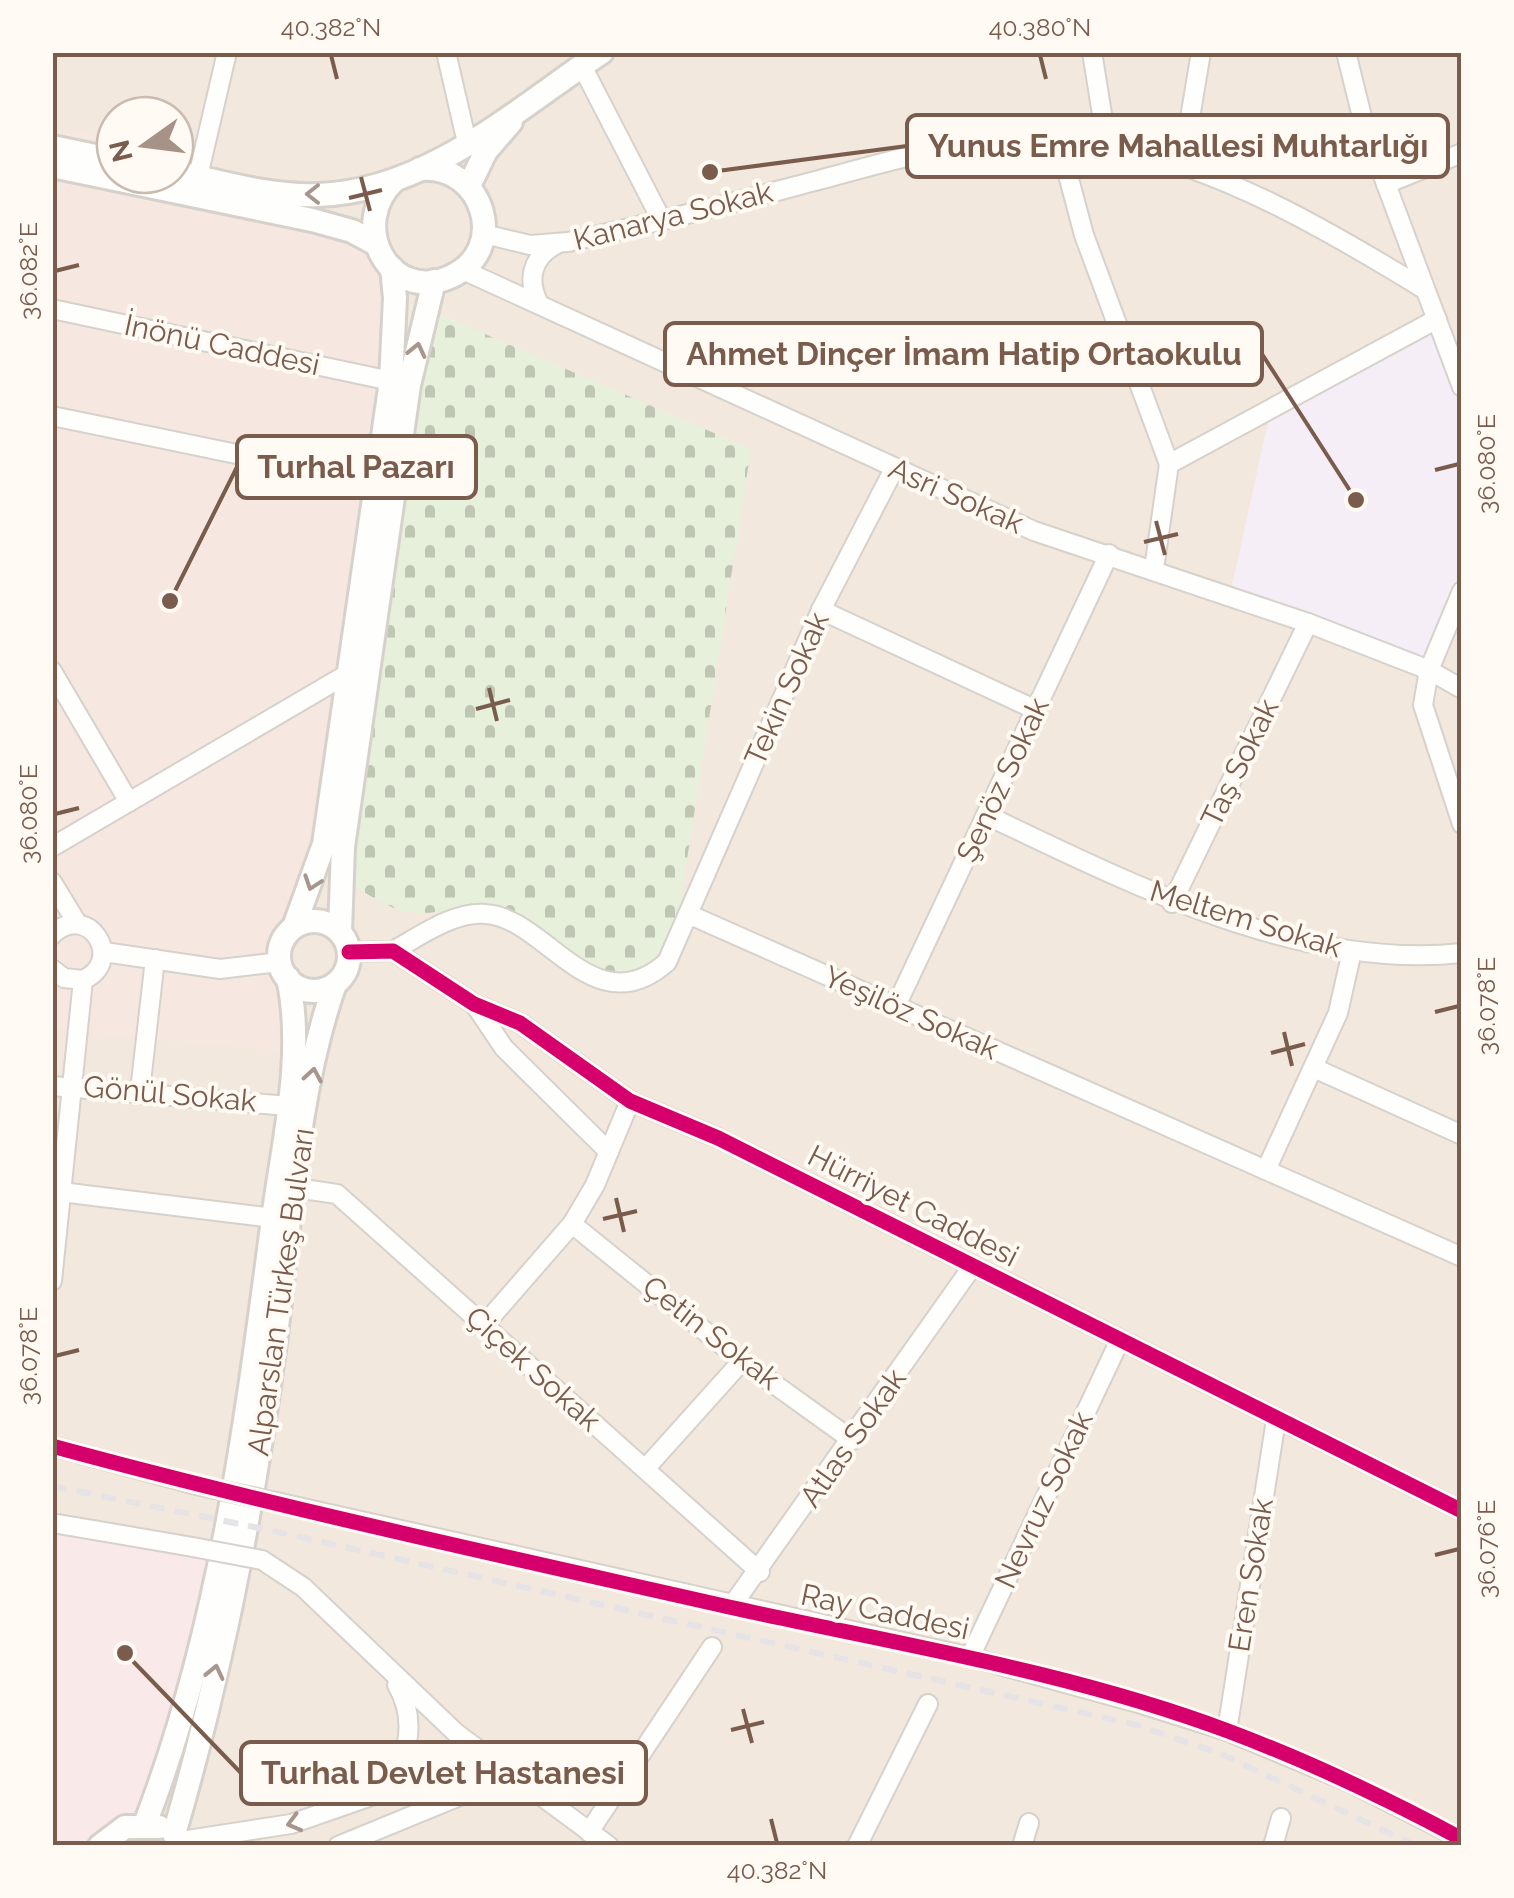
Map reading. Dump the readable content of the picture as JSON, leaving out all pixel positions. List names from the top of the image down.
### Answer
{
  "streets": {
    "street": [
      "Kanarya Sokak",
      "İnönü Caddesi",
      "Asri Sokak",
      "Tekin Sokak",
      "Taş Sokak",
      "Şenöz Sokak",
      "Meltem Sokak",
      "Yeşilöz Sokak",
      "Gönül Sokak",
      "Hürriyet Caddesi",
      "Alparslan Türkeş Bulvarı",
      "Çetin Sokak",
      "Çiçek Sokak",
      "Atlas Sokak",
      "Nevruz Sokak",
      "Eren Sokak",
      "Ray Caddesi"
    ]
  },
  "crossings": [
    ["Kanarya Sokak", "Asri Sokak"],
    ["Asri Sokak", "Tekin Sokak"],
    ["Asri Sokak", "Taş Sokak"],
    ["Asri Sokak", "Şenöz Sokak"],
    ["Tekin Sokak", "Yeşilöz Sokak"],
    ["Taş Sokak", "Meltem Sokak"],
    ["Şenöz Sokak", "Meltem Sokak"],
    ["Şenöz Sokak", "Yeşilöz Sokak"],
    ["Gönül Sokak", "Alparslan Türkeş Bulvarı"],
    ["Hürriyet Caddesi", "Atlas Sokak"],
    ["Hürriyet Caddesi", "Nevruz Sokak"],
    ["Hürriyet Caddesi", "Eren Sokak"],
    ["Alparslan Türkeş Bulvarı", "Çiçek Sokak"],
    ["Çetin Sokak", "Atlas Sokak"],
    ["Çiçek Sokak", "Atlas Sokak"],
    ["Atlas Sokak", "Ray Caddesi"],
    ["Nevruz Sokak", "Ray Caddesi"],
    ["Eren Sokak", "Ray Caddesi"]
  ],
  "places": [
    "Yunus Emre Mahallesi Muhtarlığı",
    "Ahmet Dinçer İmam Hatip Ortaokulu",
    "Turhal Pazarı",
    "Turhal Devlet Hastanesi"
  ],
  "north": "left",
  "coordinates": [
    "40.382°N",
    "40.380°N",
    "36.082°E",
    "36.080°E",
    "36.078°E",
    "36.076°E"
  ]
}
